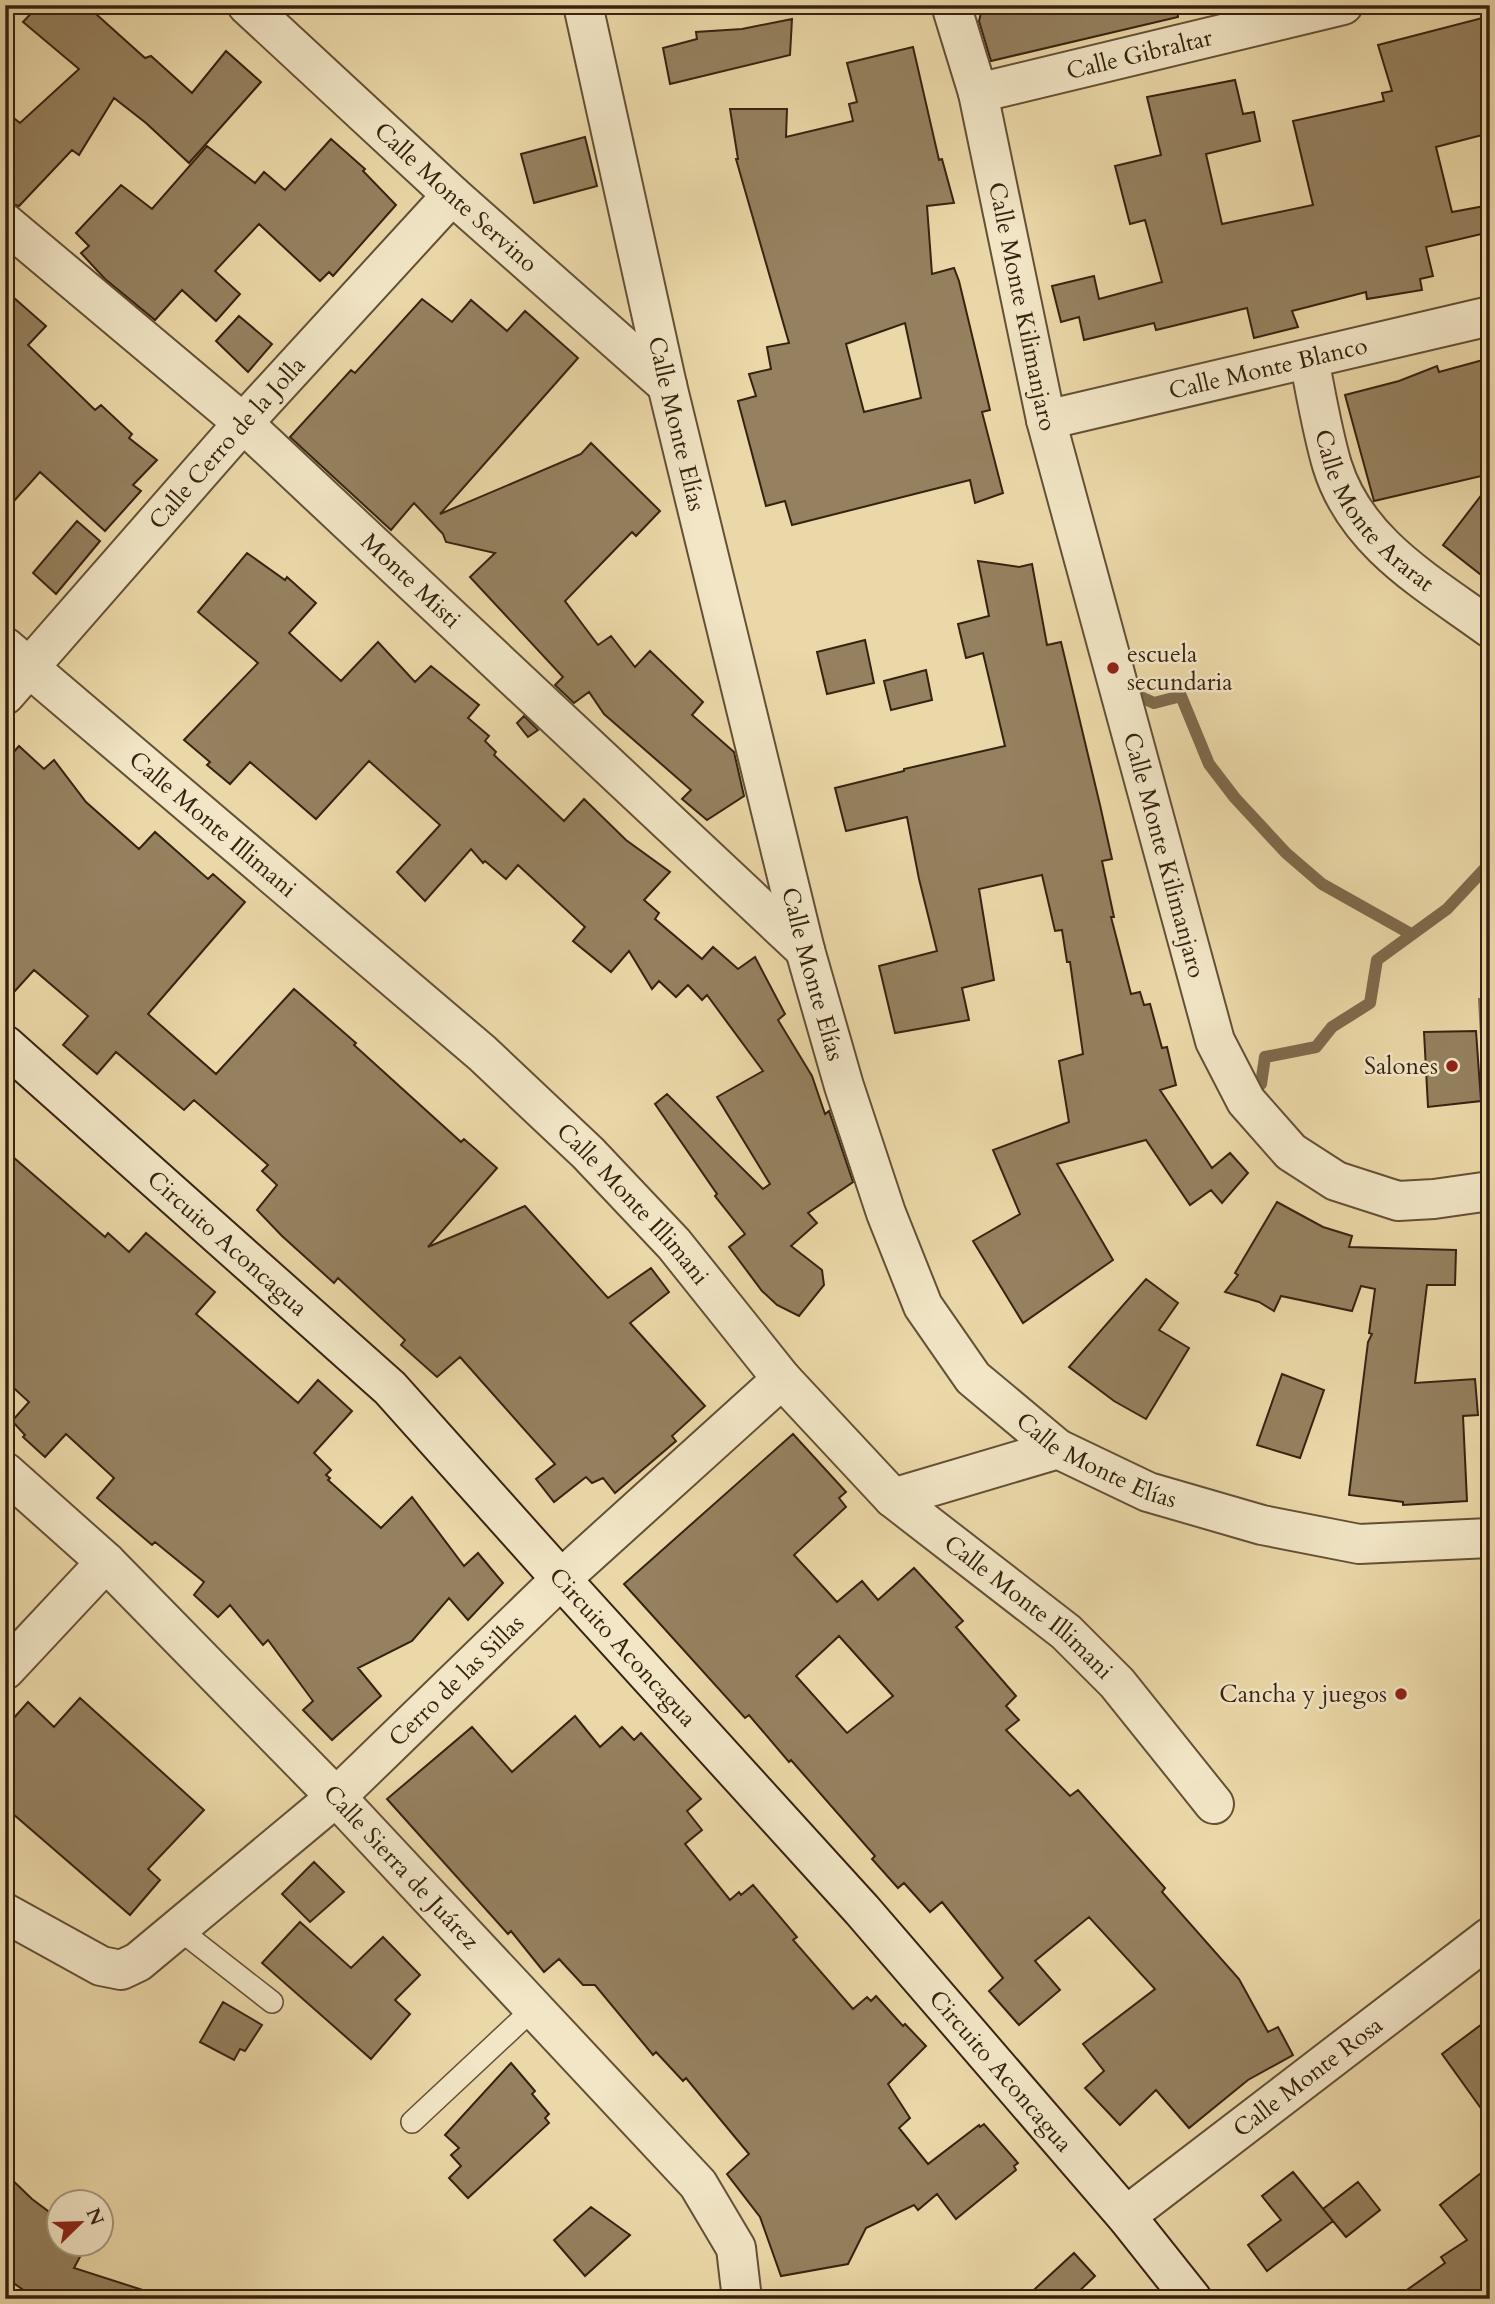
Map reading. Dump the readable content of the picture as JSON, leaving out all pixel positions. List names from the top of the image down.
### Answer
{
  "streets": {
    "street": [
      "Calle Gibraltar",
      "Calle Monte Servino",
      "Calle Monte Kilimanjaro",
      "Calle Monte Blanco",
      "Calle Monte Elías",
      "Calle Cerro de la Jolla",
      "Calle Monte Ararat",
      "Monte Misti",
      "Calle Monte Illimani",
      "Circuito Aconcagua",
      "Cerro de las Sillas",
      "Calle Sierra de Juárez",
      "Calle Monte Rosa"
    ]
  },
  "crossings": [
    ["Calle Gibraltar", "Calle Monte Kilimanjaro"],
    ["Calle Monte Servino", "Calle Monte Elías"],
    ["Calle Monte Servino", "Calle Cerro de la Jolla"],
    ["Calle Monte Kilimanjaro", "Calle Monte Blanco"],
    ["Calle Monte Blanco", "Calle Monte Ararat"],
    ["Calle Monte Elías", "Monte Misti"],
    ["Calle Cerro de la Jolla", "Monte Misti"],
    ["Calle Cerro de la Jolla", "Calle Monte Illimani"],
    ["Calle Monte Illimani", "Cerro de las Sillas"],
    ["Circuito Aconcagua", "Cerro de las Sillas"],
    ["Circuito Aconcagua", "Calle Monte Rosa"],
    ["Cerro de las Sillas", "Calle Sierra de Juárez"]
  ],
  "places": ["escuela secundaria", "Salones", "Cancha y juegos"],
  "north": "top right"
}
